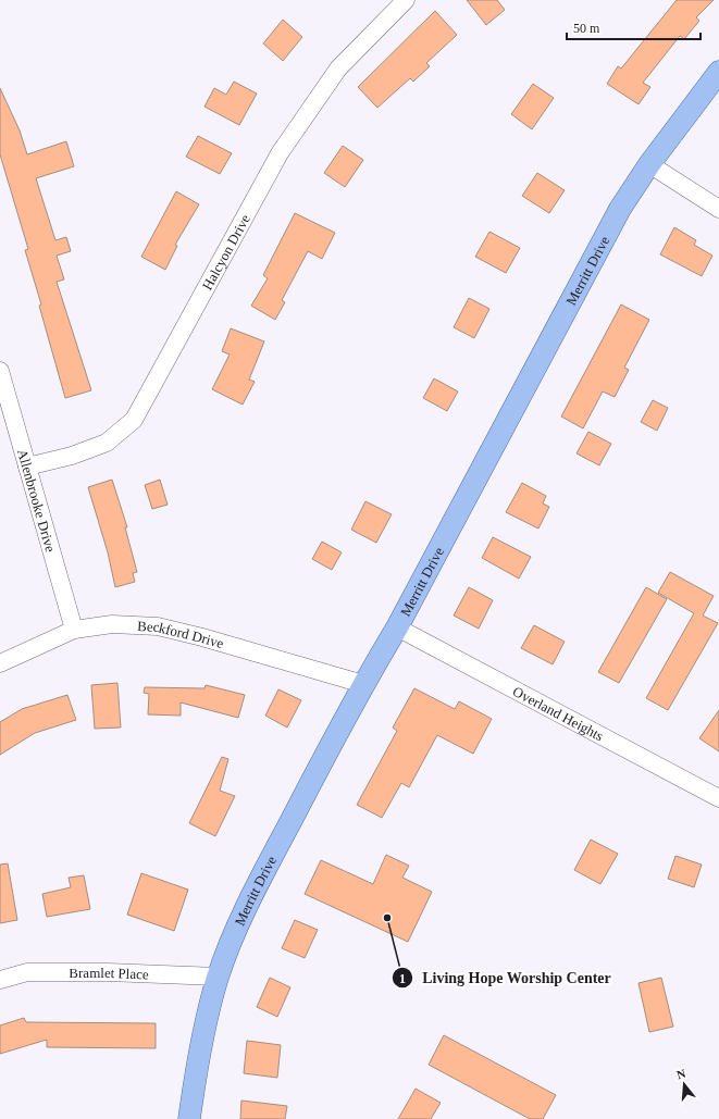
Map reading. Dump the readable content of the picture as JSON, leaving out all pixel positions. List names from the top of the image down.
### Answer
{
  "streets": {
    "main road": ["Merritt Drive"],
    "street": [
      "Halcyon Drive",
      "Allenbrooke Drive",
      "Beckford Drive",
      "Overland Heights",
      "Bramlet Place"
    ]
  },
  "crossings": [
    ["Halcyon Drive", "Allenbrooke Drive"],
    ["Merritt Drive", "Beckford Drive"],
    ["Merritt Drive", "Overland Heights"],
    ["Merritt Drive", "Bramlet Place"],
    ["Allenbrooke Drive", "Beckford Drive"]
  ],
  "places": ["Living Hope Worship Center"],
  "scale_bar": "50 m",
  "north": "top"
}
